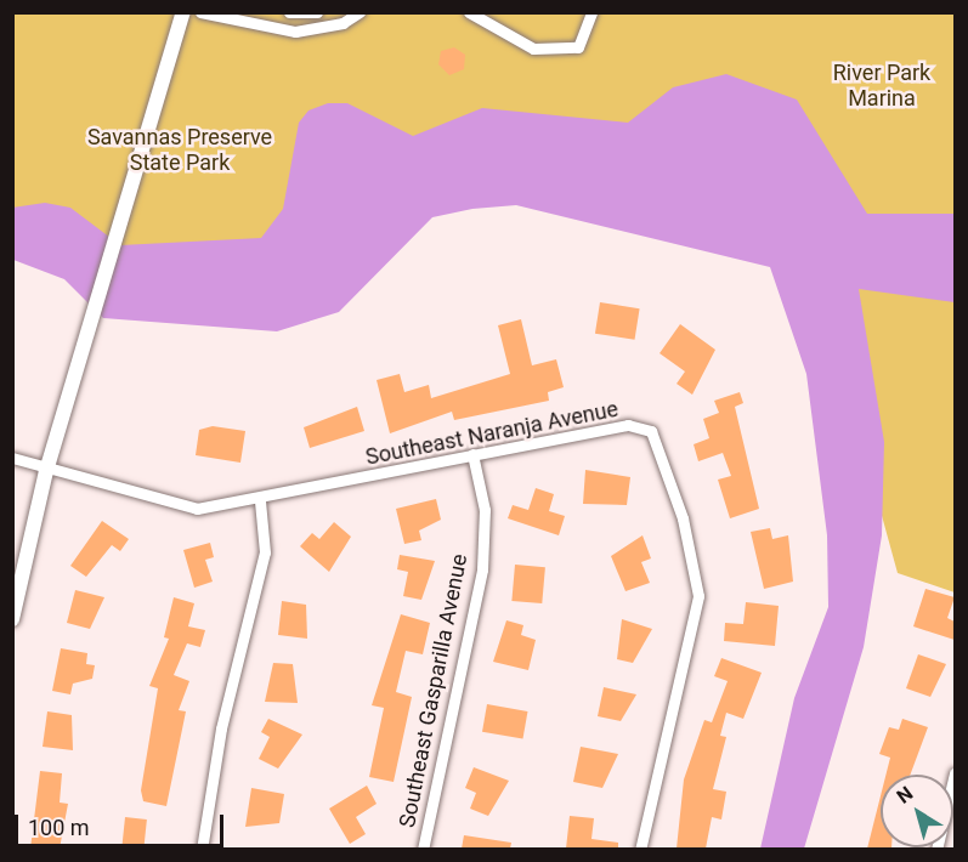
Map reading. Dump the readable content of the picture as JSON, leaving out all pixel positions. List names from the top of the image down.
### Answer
{
  "streets": {
    "street": ["Southeast Naranja Avenue", "Southeast Gasparilla Avenue"]
  },
  "crossings": [
    ["Southeast Naranja Avenue", "Southeast Gasparilla Avenue"]
  ],
  "parks": ["River Park Marina", "Savannas Preserve State Park"],
  "scale_bar": "100 m",
  "north": "top left"
}
